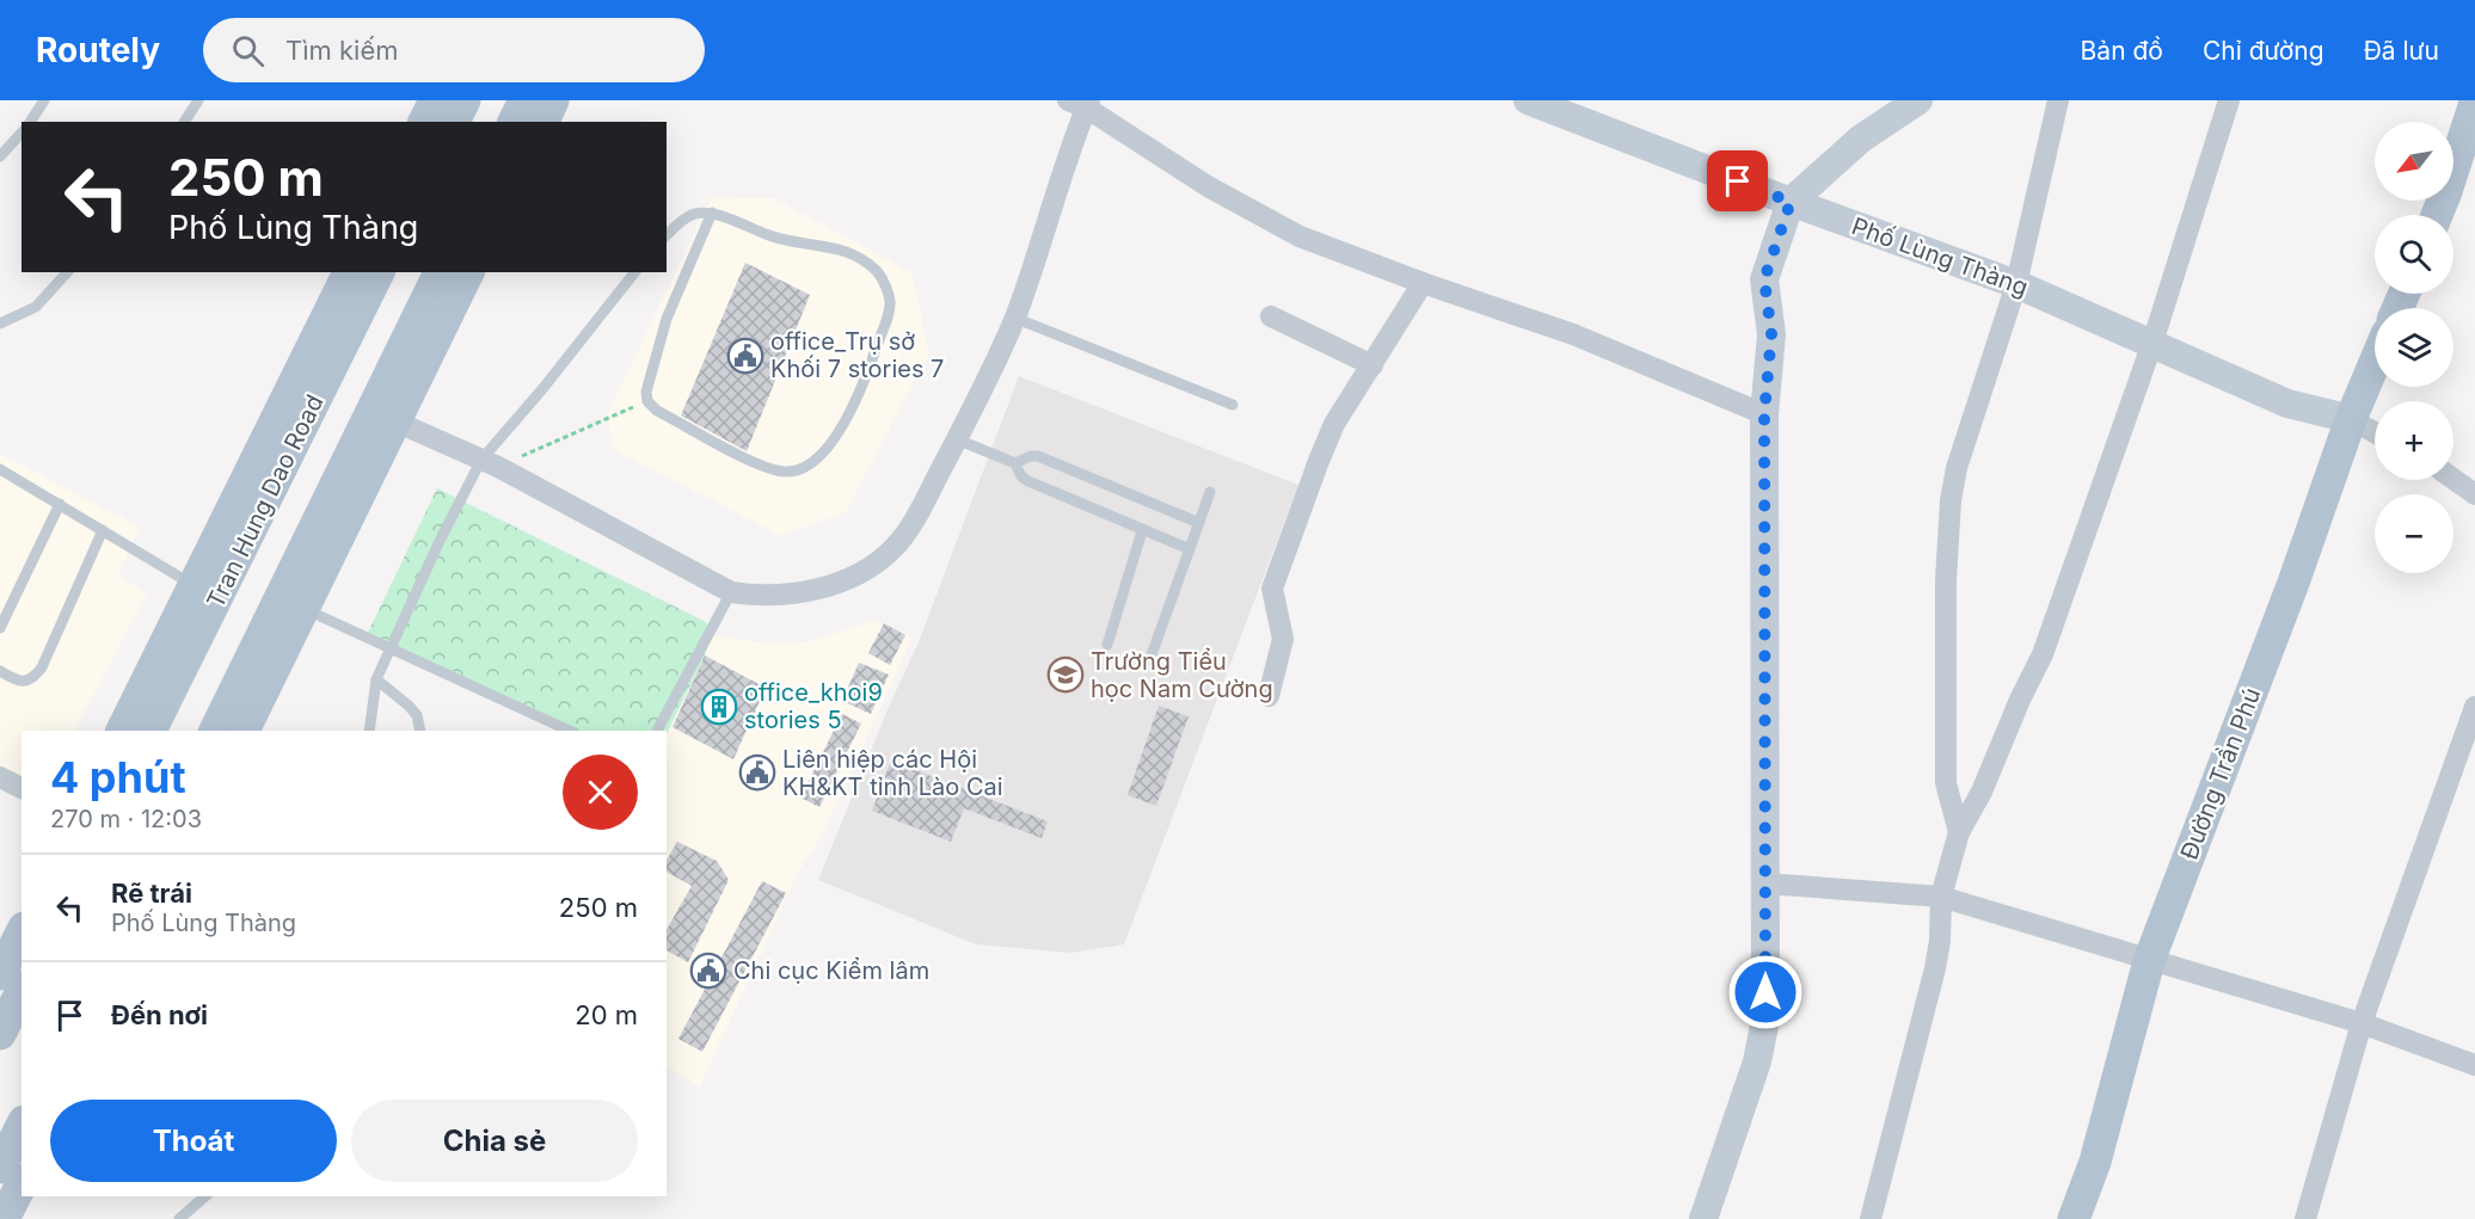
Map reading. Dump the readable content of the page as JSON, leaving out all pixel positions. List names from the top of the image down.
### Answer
{
  "streets": {
    "main road": ["Tran Hung Dao Road", "Đường Trần Phú"],
    "street": ["Phố Lùng Thàng"]
  },
  "crossings": [
    ["Phố Lùng Thàng", "Đường Trần Phú"]
  ],
  "places": {
    "public building": ["office_Trụ sở Khối 7 stories 7", "Liên hiệp các Hội KH&KT tỉnh Lào Cai", "Chi cục Kiểm lâm"],
    "school or university": ["Trường Tiểu học Nam Cường"],
    "building": ["office_khoi9 stories 5"]
  },
  "north": "bottom left",
  "page": {
    "header": "Routely",
    "search": "Tìm kiếm",
    "nav": ["Bản đồ", "Chỉ đường", "Đã lưu"],
    "map_buttons": ["+", "−"],
    "turn": ["250 m", "Phố Lùng Thàng"],
    "heading": ["4 phút", "270 m · 12:03"],
    "list": [
      {
        "name": "Rẽ trái",
        "note": "Phố Lùng Thàng",
        "value": "250 m"
      },
      {
        "name": "Đến nơi",
        "value": "20 m"
      }
    ],
    "buttons": ["Thoát", "Chia sẻ"]
  }
}
